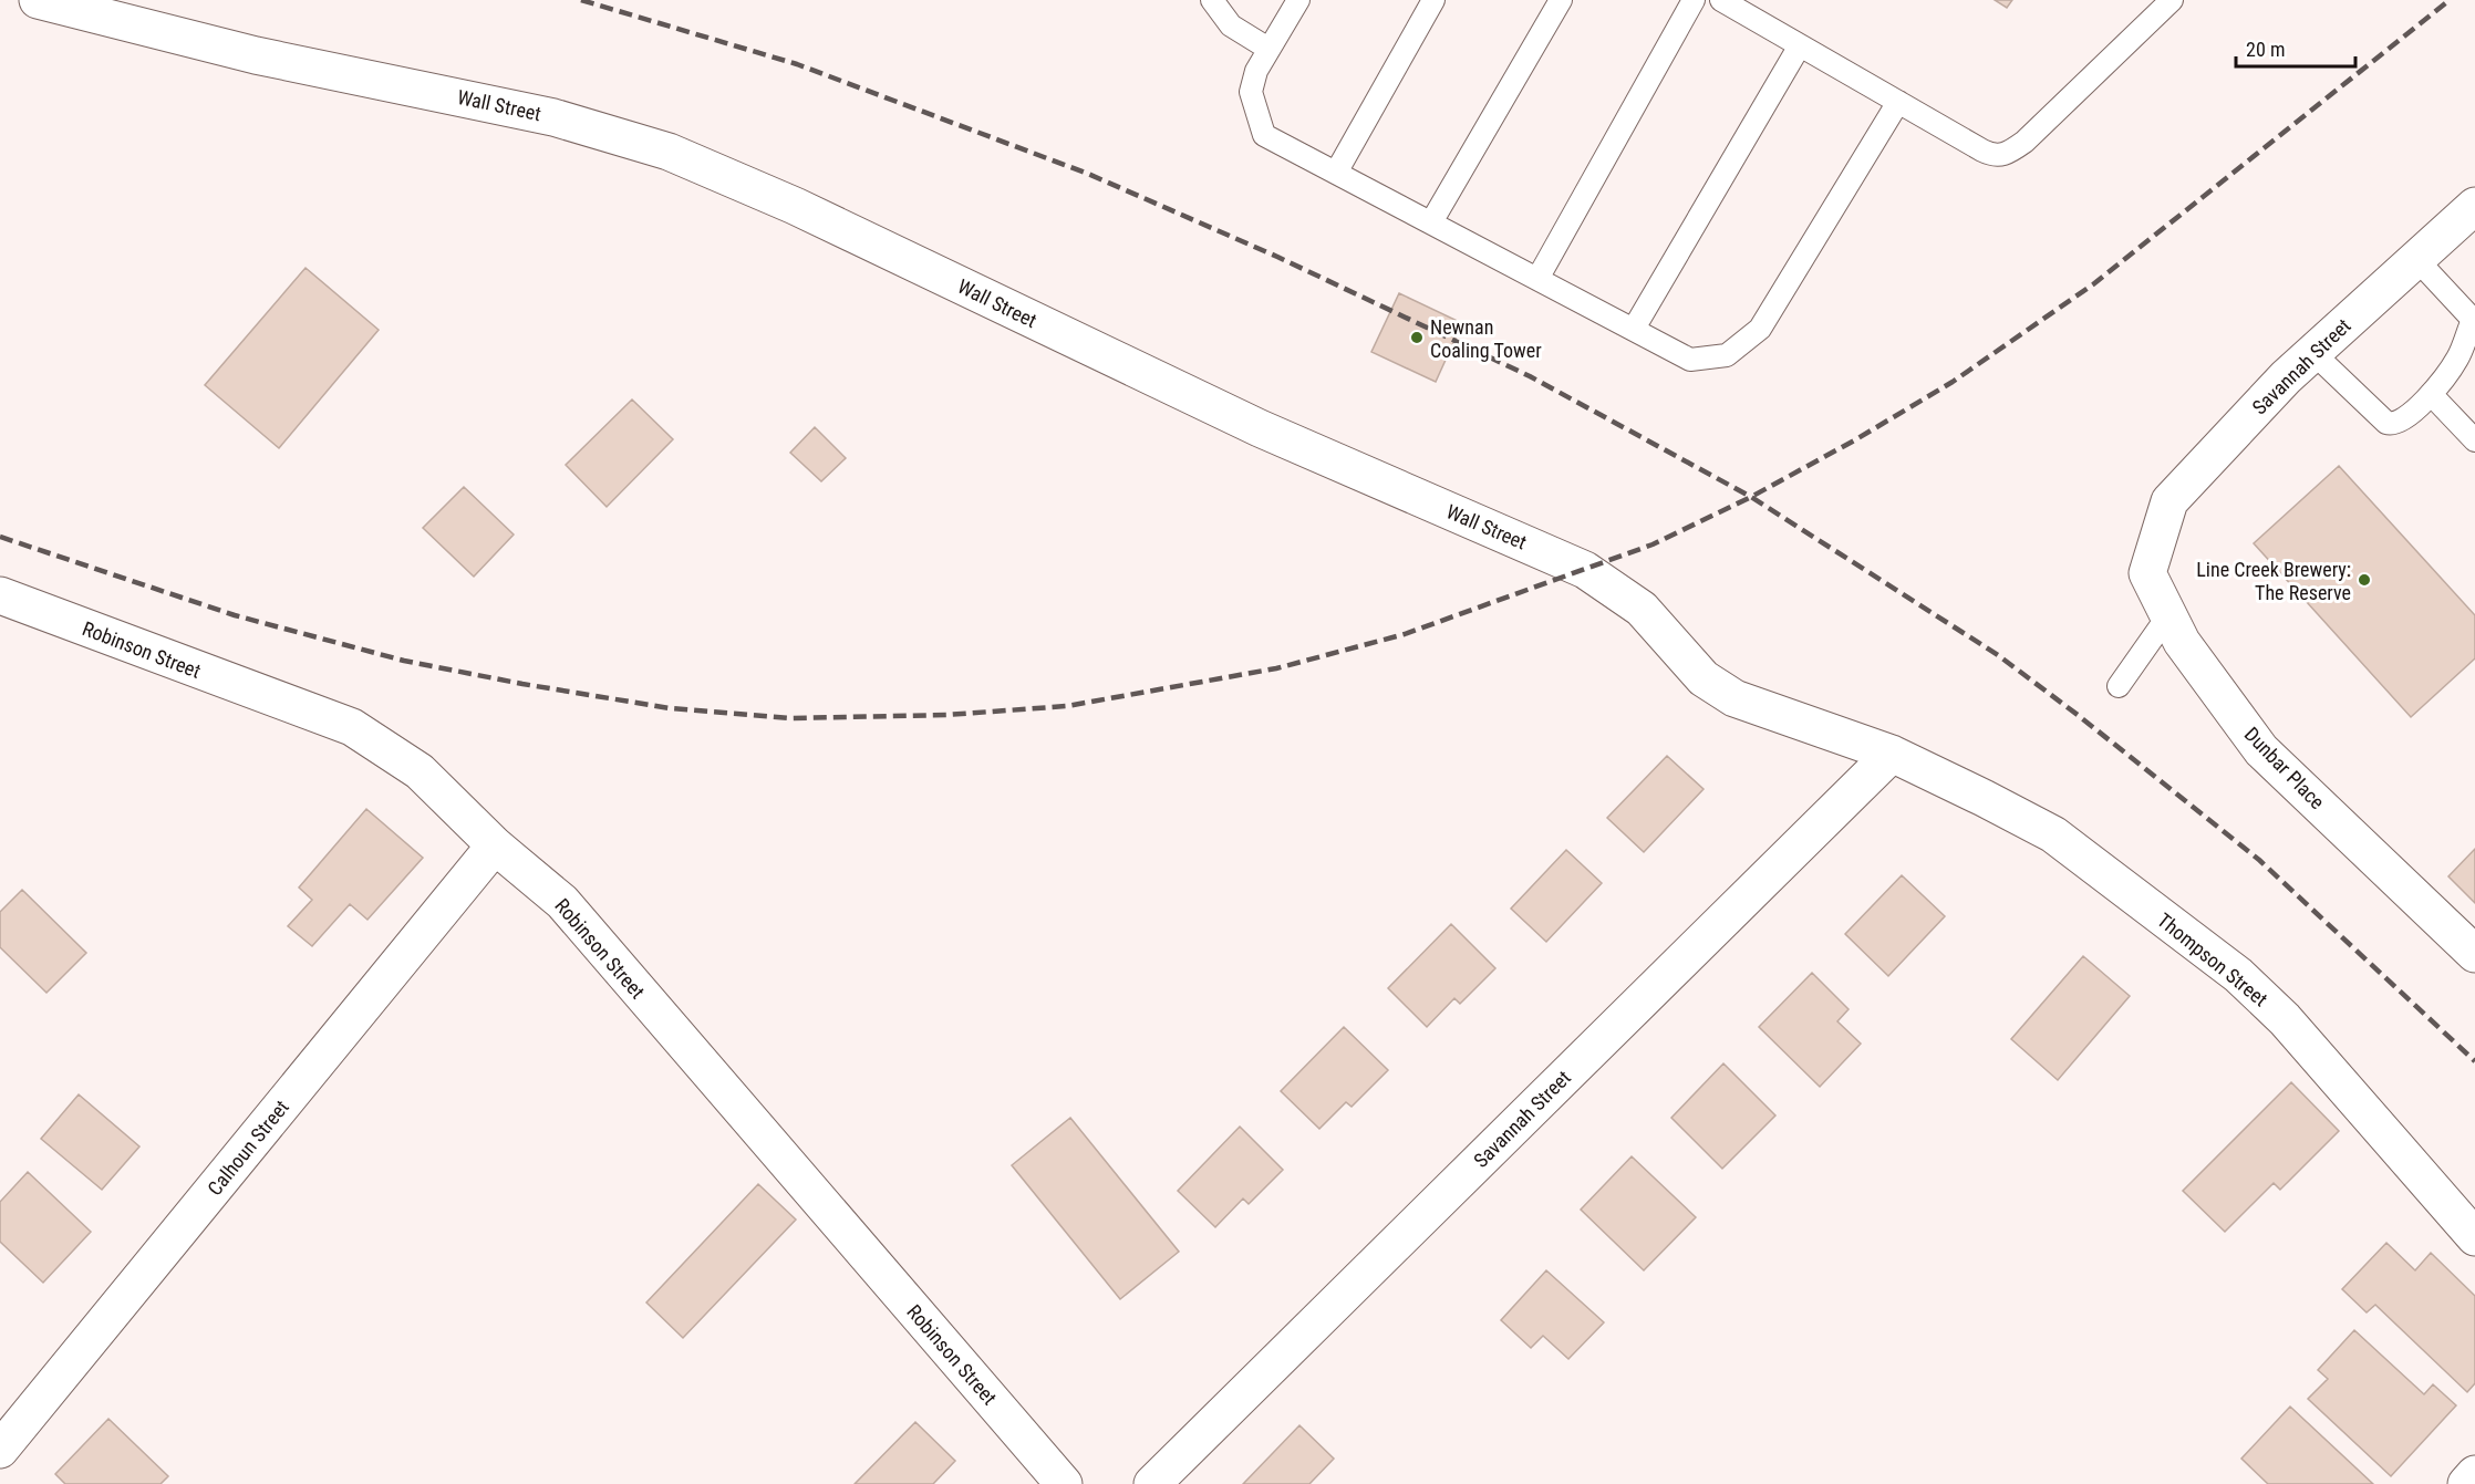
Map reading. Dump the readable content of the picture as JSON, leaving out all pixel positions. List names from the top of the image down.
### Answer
{
  "streets": {
    "street": [
      "Wall Street",
      "Savannah Street",
      "Robinson Street",
      "Dunbar Place",
      "Thompson Street",
      "Calhoun Street"
    ]
  },
  "crossings": [
    ["Wall Street", "Savannah Street"],
    ["Wall Street", "Thompson Street"],
    ["Savannah Street", "Dunbar Place"],
    ["Savannah Street", "Thompson Street"],
    ["Robinson Street", "Calhoun Street"]
  ],
  "places": ["Newnan Coaling Tower", "Line Creek Brewery: The Reserve"],
  "scale_bar": "20 m"
}
